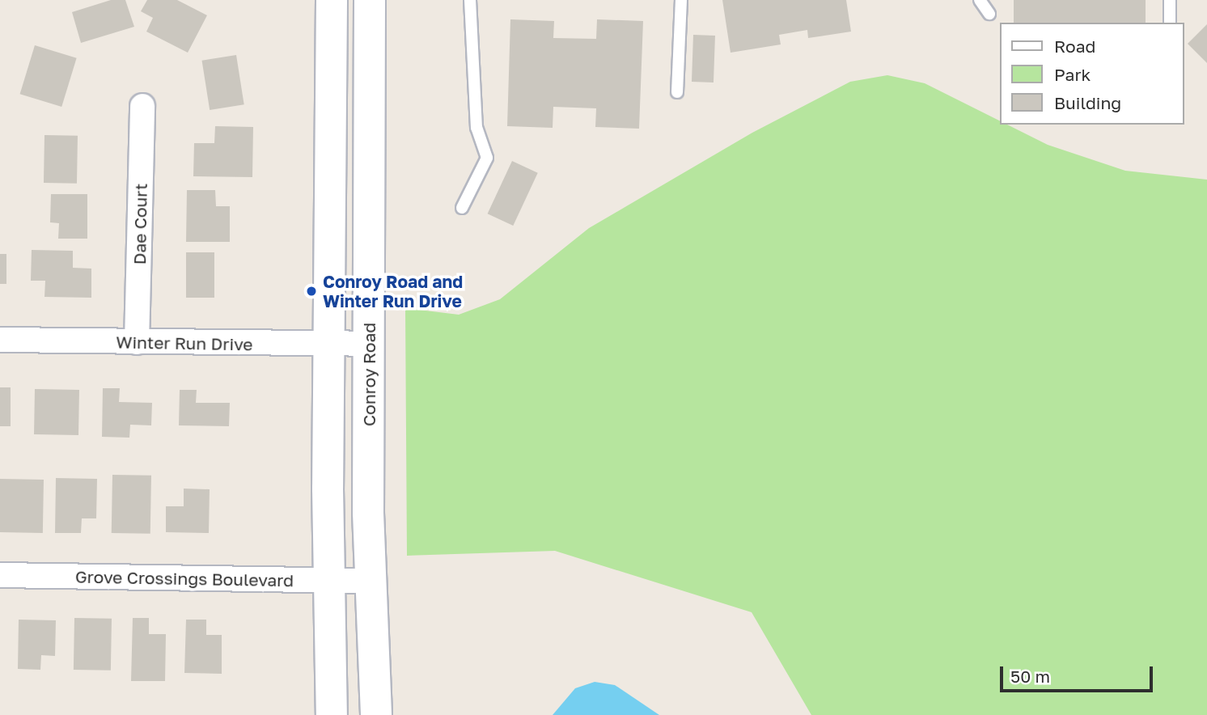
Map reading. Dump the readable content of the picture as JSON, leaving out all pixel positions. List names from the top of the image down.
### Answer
{
  "streets": {
    "main road": ["Conroy Road"],
    "street": ["Dae Court", "Winter Run Drive", "Grove Crossings Boulevard"]
  },
  "crossings": [
    ["Dae Court", "Winter Run Drive"],
    ["Winter Run Drive", "Conroy Road"],
    ["Conroy Road", "Grove Crossings Boulevard"]
  ],
  "places": ["Conroy Road and Winter Run Drive"],
  "legend": ["Road", "Park", "Building"],
  "scale_bar": "50 m"
}
